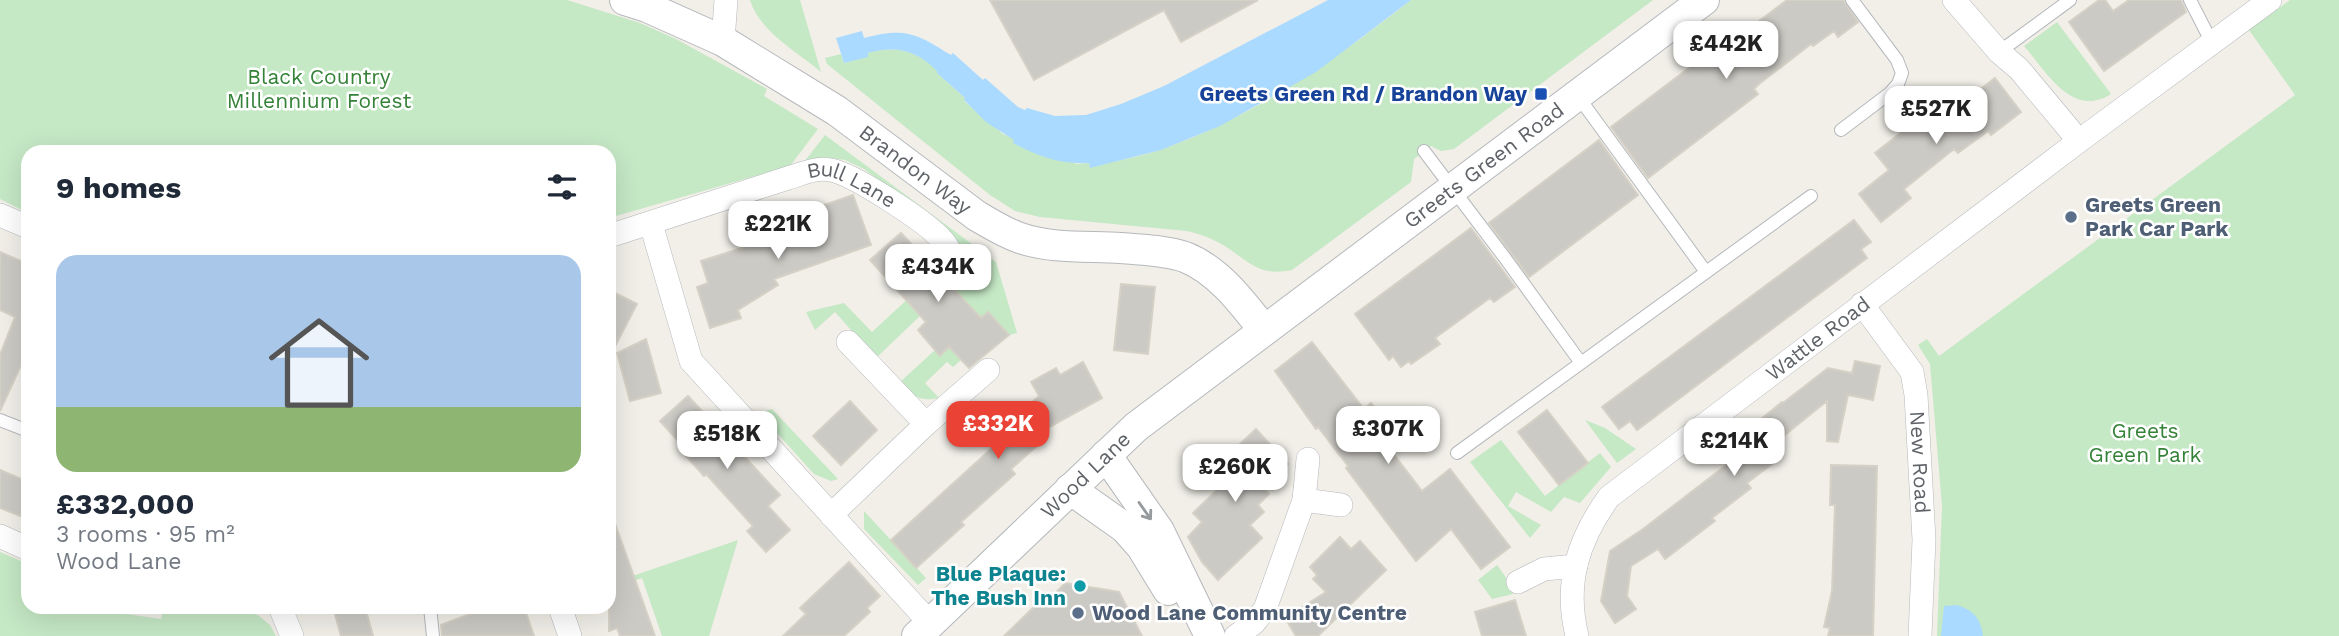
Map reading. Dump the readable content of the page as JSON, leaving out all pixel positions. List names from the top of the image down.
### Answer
{
  "streets": {
    "street": [
      "Greets Green Road",
      "Brandon Way",
      "Bull Lane",
      "Wattle Road",
      "New Road",
      "Wood Lane"
    ]
  },
  "crossings": [
    ["Greets Green Road", "Brandon Way"],
    ["Greets Green Road", "Wood Lane"],
    ["Brandon Way", "Wood Lane"],
    ["Wattle Road", "New Road"]
  ],
  "parks": ["Black Country Millennium Forest", "Greets Green Park"],
  "places": {
    "transit": ["Greets Green Rd / Brandon Way"],
    "other": ["Greets Green Park Car Park", "Blue Plaque: The Bush Inn", "Wood Lane Community Centre"]
  },
  "page": {
    "price": [
      "£442K",
      "£527K",
      "£221K",
      "£434K",
      "£332K",
      "£307K",
      "£518K",
      "£214K",
      "£260K"
    ],
    "heading": "9 homes",
    "list": [
      {
        "name": "£332,000",
        "note": "3 rooms · 95 m² · Wood Lane"
      }
    ]
  }
}
